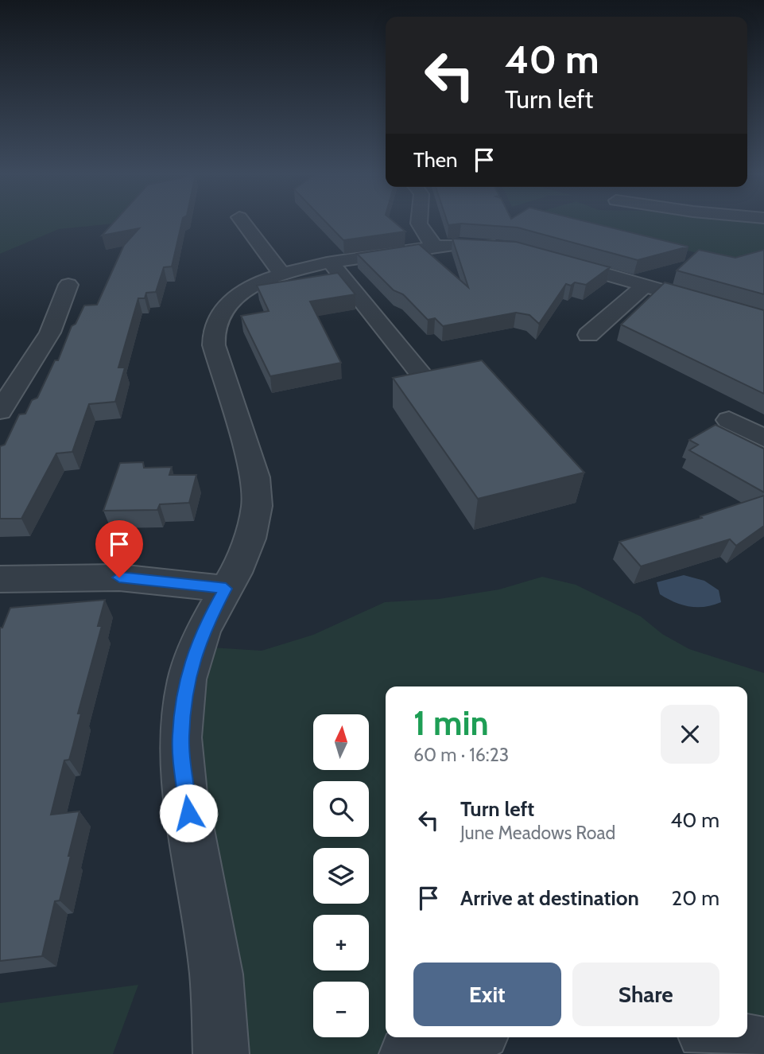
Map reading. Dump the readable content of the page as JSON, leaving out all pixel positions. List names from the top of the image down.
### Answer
{
  "north": "top",
  "page": {
    "turn": ["40 m", "Turn left"],
    "then": "Then",
    "heading": ["1 min", "60 m · 16:23"],
    "map_buttons": ["+", "−"],
    "list": [
      {
        "name": "Turn left",
        "note": "June Meadows Road",
        "value": "40 m"
      },
      {
        "name": "Arrive at destination",
        "value": "20 m"
      }
    ],
    "buttons": ["Exit", "Share"]
  }
}
